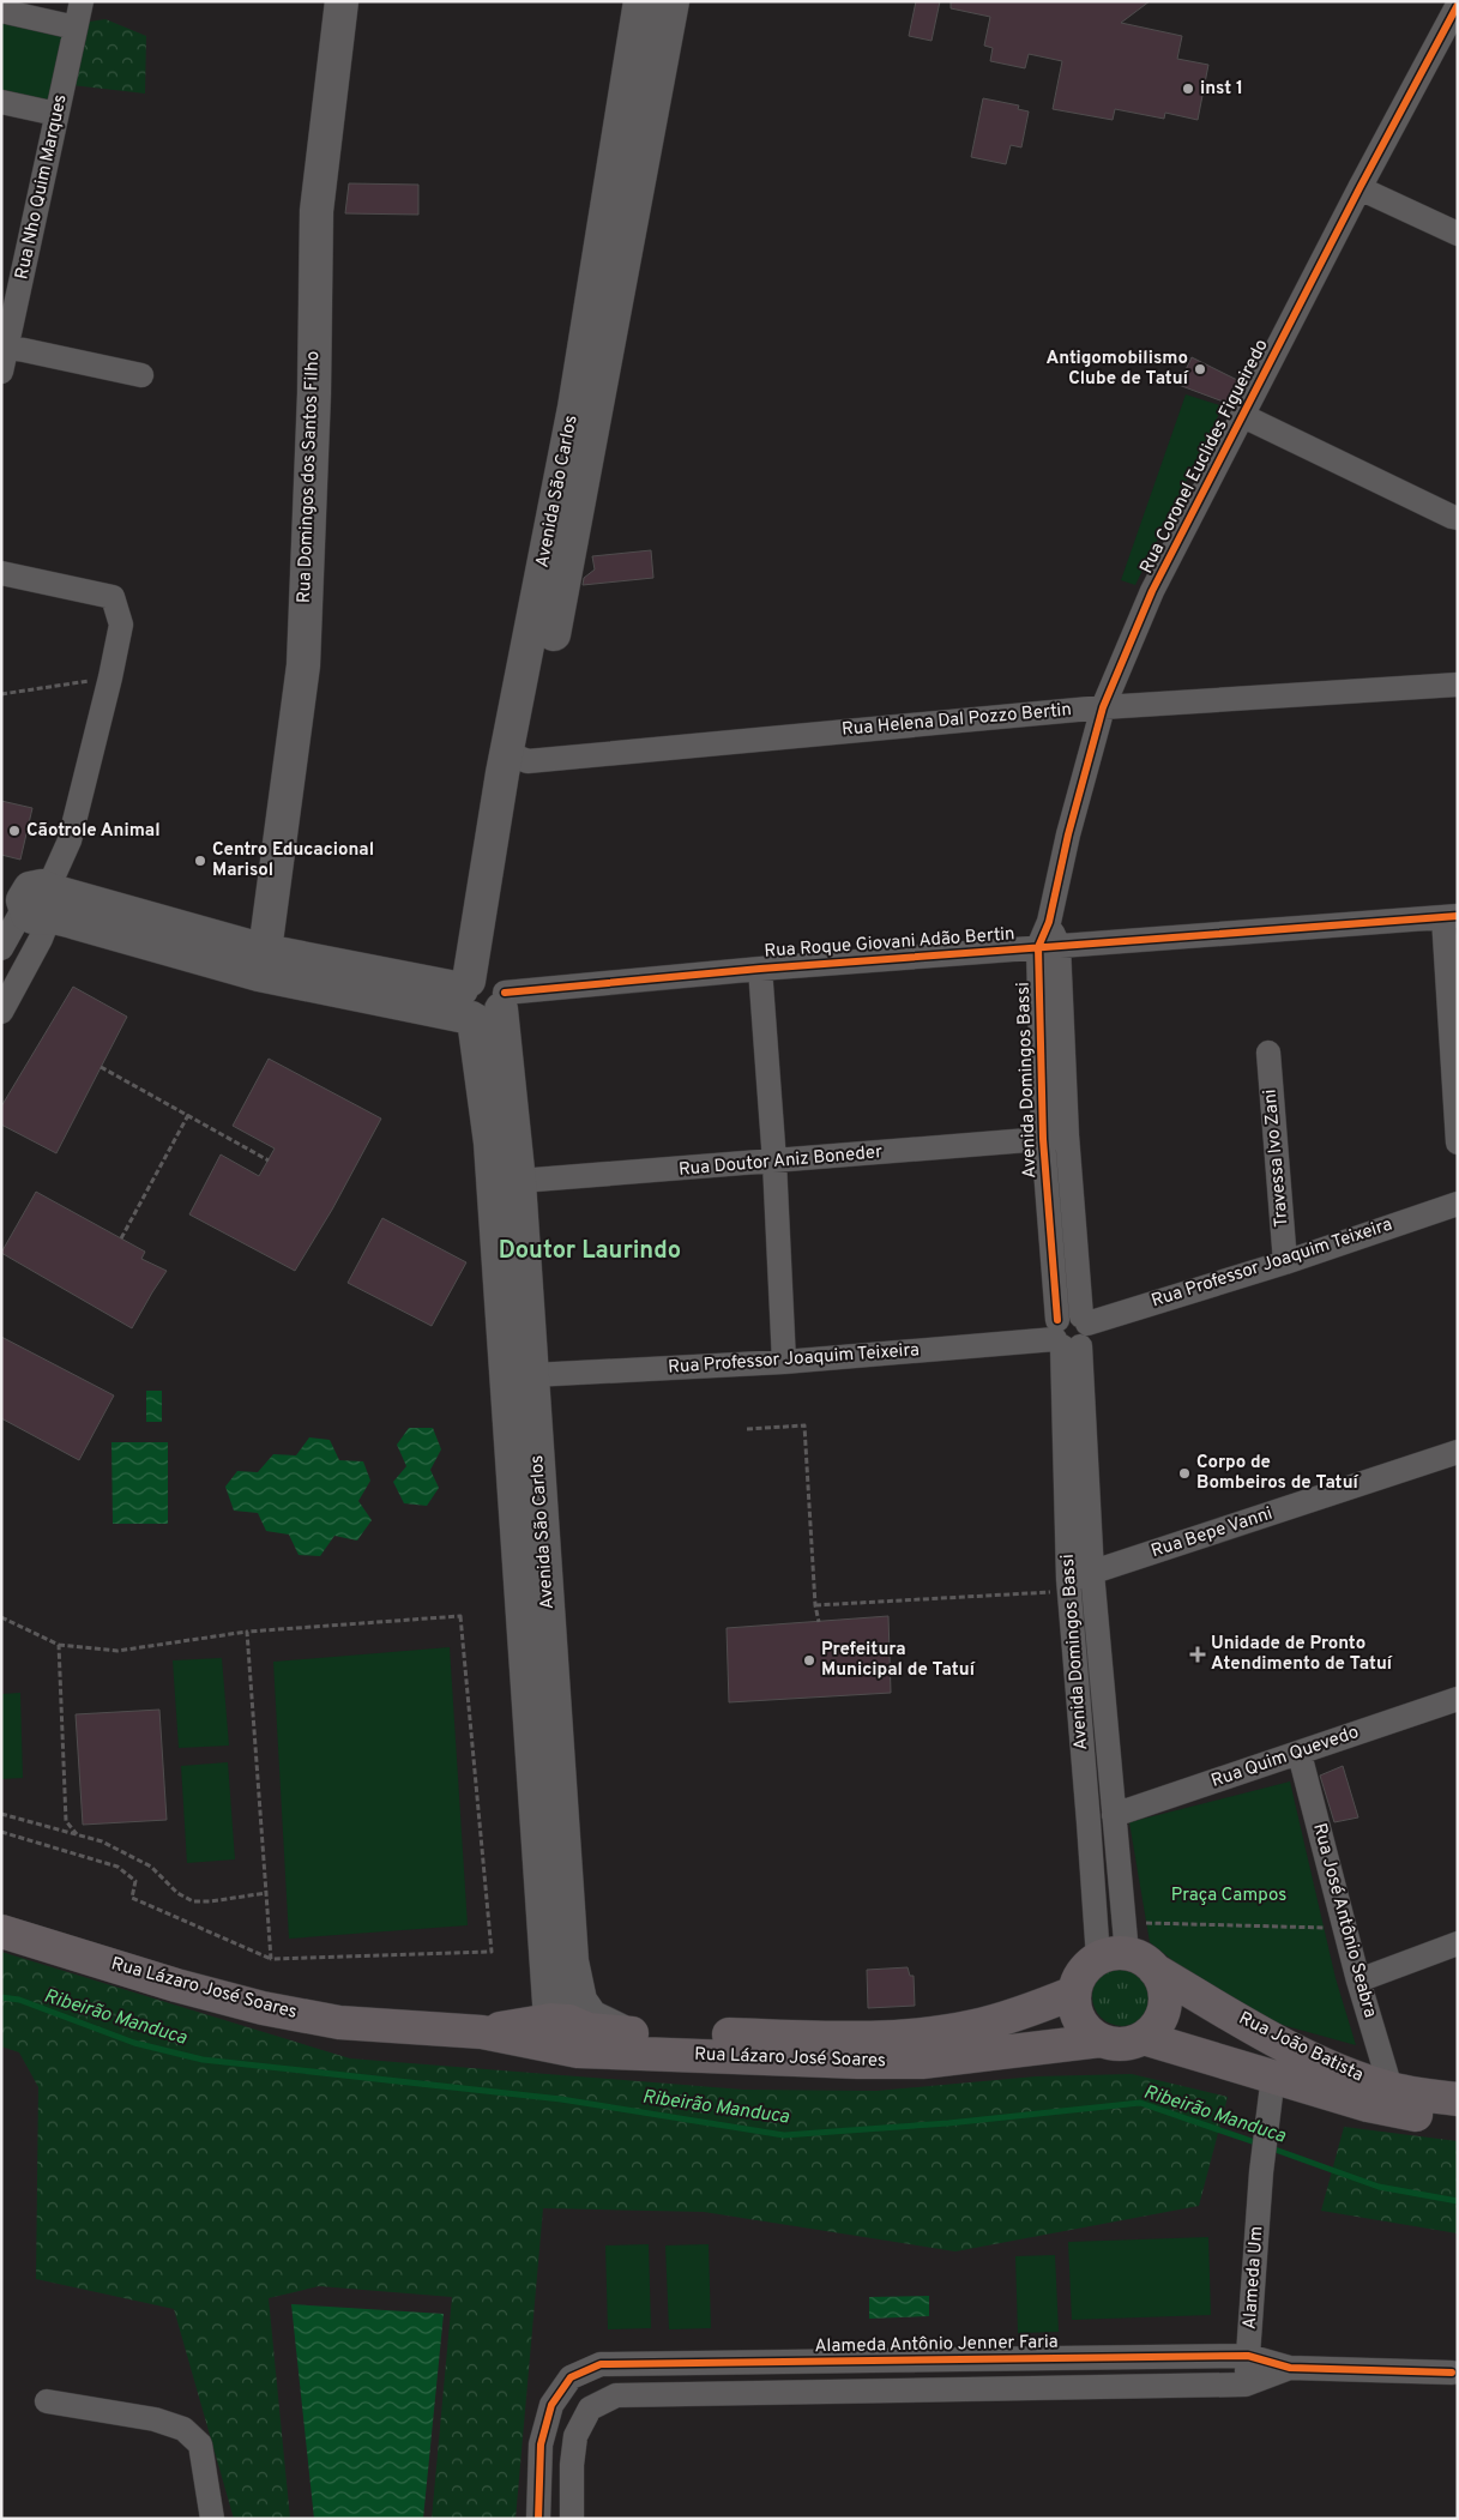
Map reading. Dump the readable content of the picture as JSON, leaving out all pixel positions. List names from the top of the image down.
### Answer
{
  "streets": {
    "main road": [
      "Rua Domingos dos Santos Filho",
      "Avenida São Carlos",
      "Rua Lázaro José Soares",
      "Rua João Batista"
    ],
    "street": [
      "Rua Nho Quim Marques",
      "Rua Coronel Euclides Figueiredo",
      "Rua Helena Dal Pozzo Bertin",
      "Rua Roque Giovani Adão Bertin",
      "Avenida Domingos Bassi",
      "Travessa Ivo Zani",
      "Rua Doutor Aniz Boneder",
      "Rua Professor Joaquim Teixeira",
      "Rua Bepe Vanni",
      "Rua Quim Quevedo",
      "Rua José Antônio Seabra",
      "Alameda Um",
      "Alameda Antônio Jenner Faria"
    ]
  },
  "crossings": [
    ["Rua Coronel Euclides Figueiredo", "Rua Helena Dal Pozzo Bertin"],
    ["Rua Coronel Euclides Figueiredo", "Rua Roque Giovani Adão Bertin"],
    ["Rua Coronel Euclides Figueiredo", "Avenida Domingos Bassi"],
    ["Avenida São Carlos", "Rua Helena Dal Pozzo Bertin"],
    ["Avenida São Carlos", "Rua Roque Giovani Adão Bertin"],
    ["Avenida São Carlos", "Rua Doutor Aniz Boneder"],
    ["Avenida São Carlos", "Rua Professor Joaquim Teixeira"],
    ["Avenida São Carlos", "Rua Lázaro José Soares"],
    ["Rua Roque Giovani Adão Bertin", "Avenida Domingos Bassi"],
    ["Avenida Domingos Bassi", "Rua Doutor Aniz Boneder"],
    ["Avenida Domingos Bassi", "Rua Professor Joaquim Teixeira"],
    ["Avenida Domingos Bassi", "Rua Bepe Vanni"],
    ["Avenida Domingos Bassi", "Rua Quim Quevedo"],
    ["Avenida Domingos Bassi", "Rua Lázaro José Soares"],
    ["Avenida Domingos Bassi", "Rua João Batista"],
    ["Travessa Ivo Zani", "Rua Professor Joaquim Teixeira"],
    ["Rua Quim Quevedo", "Rua José Antônio Seabra"],
    ["Rua José Antônio Seabra", "Rua João Batista"],
    ["Rua Lázaro José Soares", "Rua João Batista"],
    ["Alameda Um", "Alameda Antônio Jenner Faria"]
  ],
  "districts": ["Doutor Laurindo"],
  "water": ["Ribeirão Manduca"],
  "parks": ["Praça Campos"],
  "places": {
    "other": [
      "inst 1",
      "Antigomobilismo Clube de Tatuí",
      "Cãotrole Animal",
      "Centro Educacional Marisol",
      "Corpo de Bombeiros de Tatuí",
      "Prefeitura Municipal de Tatuí"
    ],
    "health": ["Unidade de Pronto Atendimento de Tatuí"]
  }
}
